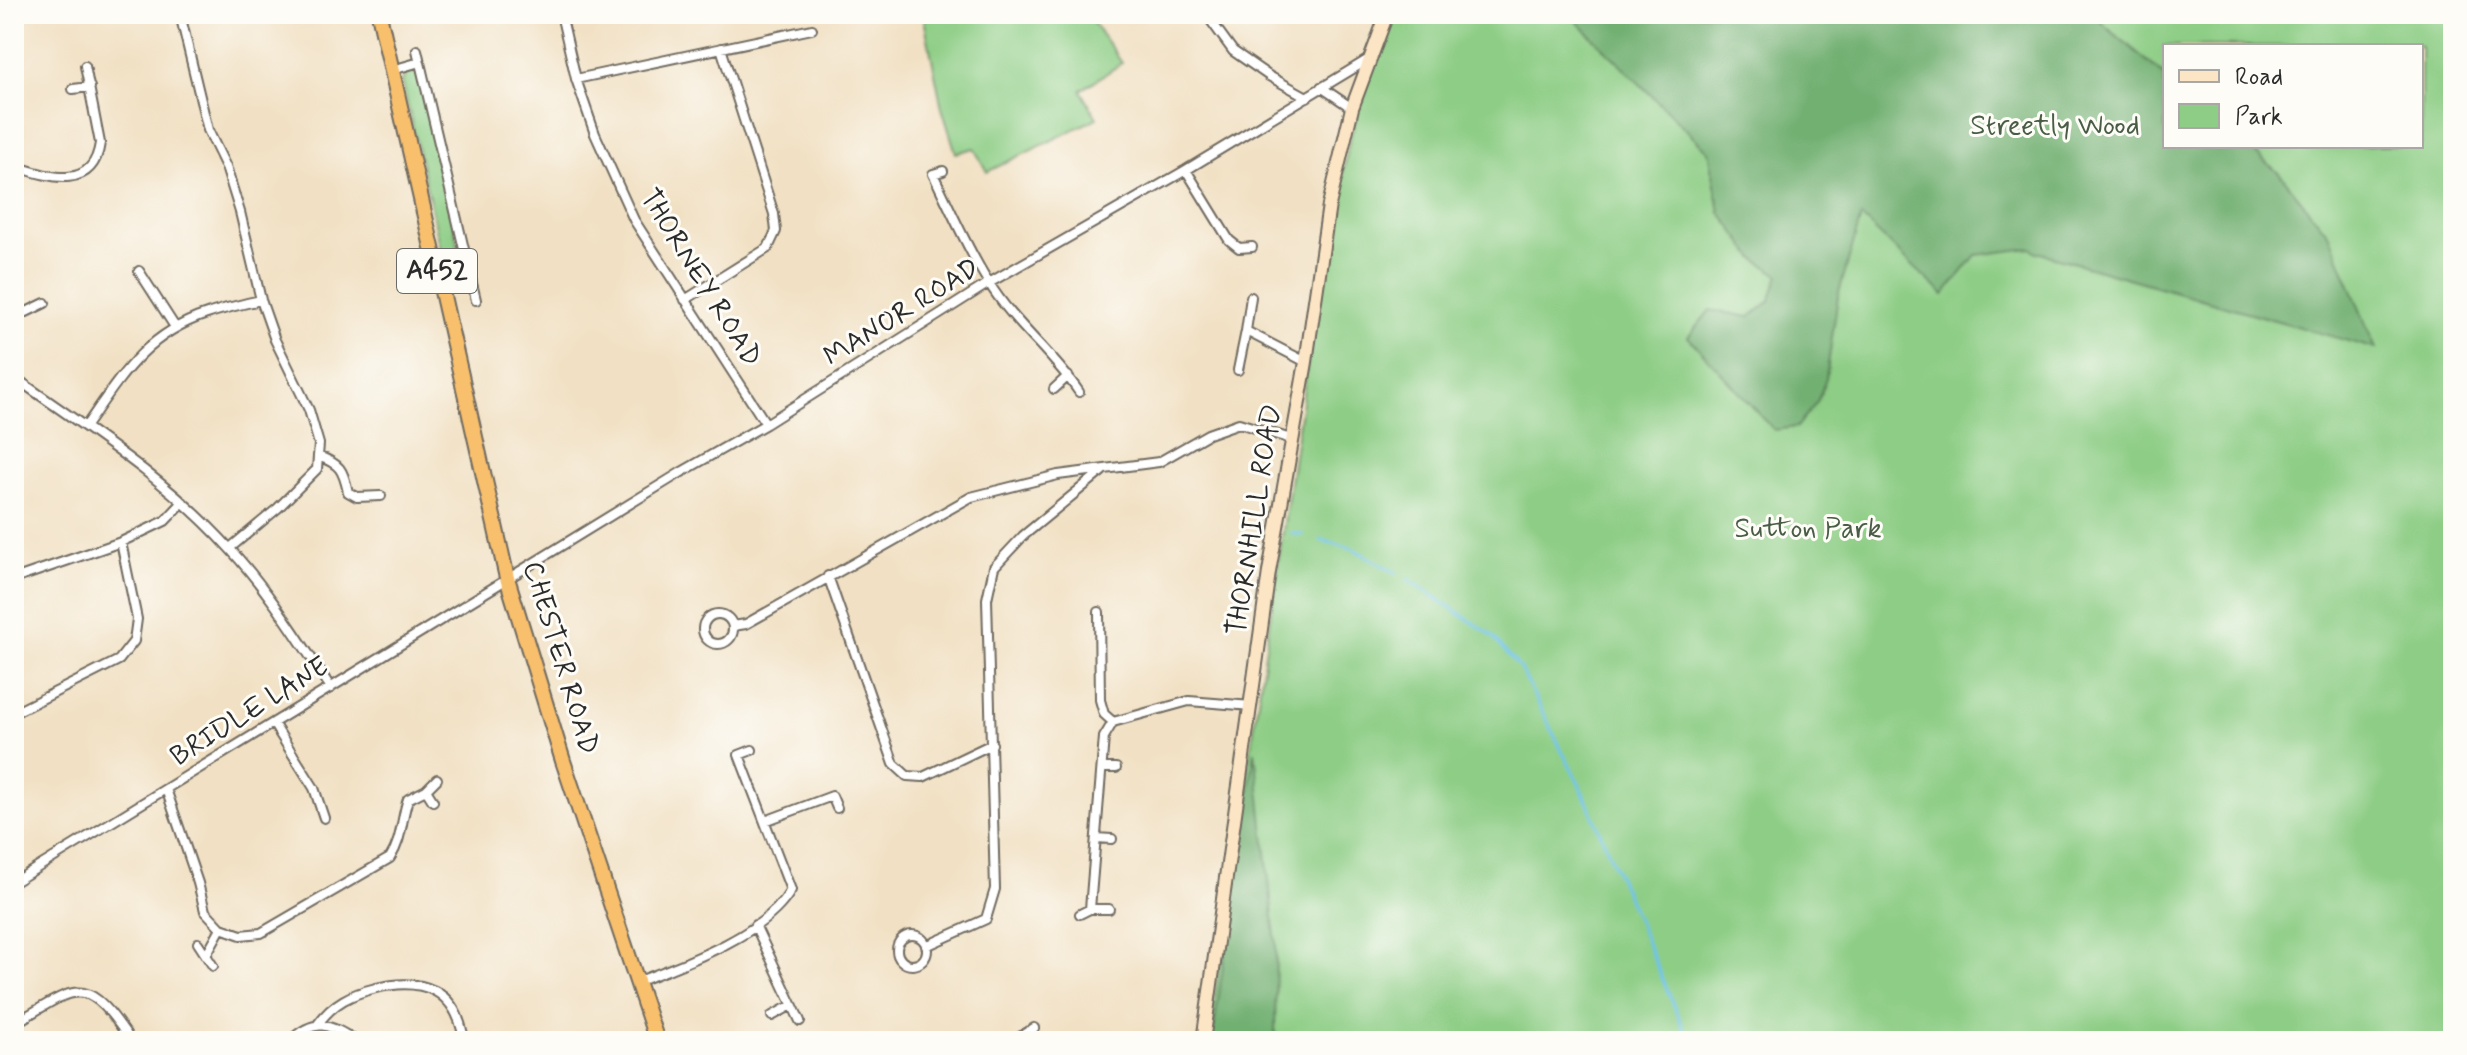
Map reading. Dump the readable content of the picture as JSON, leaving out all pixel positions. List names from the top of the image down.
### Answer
{
  "streets": {
    "highway": ["A452", "CHESTER ROAD"],
    "main road": ["THORNHILL ROAD"],
    "street": ["THORNEY ROAD", "MANOR ROAD", "BRIDLE LANE"]
  },
  "crossings": [
    ["THORNEY ROAD", "MANOR ROAD"],
    ["MANOR ROAD", "THORNHILL ROAD"],
    ["MANOR ROAD", "CHESTER ROAD"],
    ["MANOR ROAD", "BRIDLE LANE"],
    ["CHESTER ROAD", "BRIDLE LANE"]
  ],
  "parks": ["Streetly Wood", "Sutton Park"],
  "legend": ["Road", "Park"]
}
